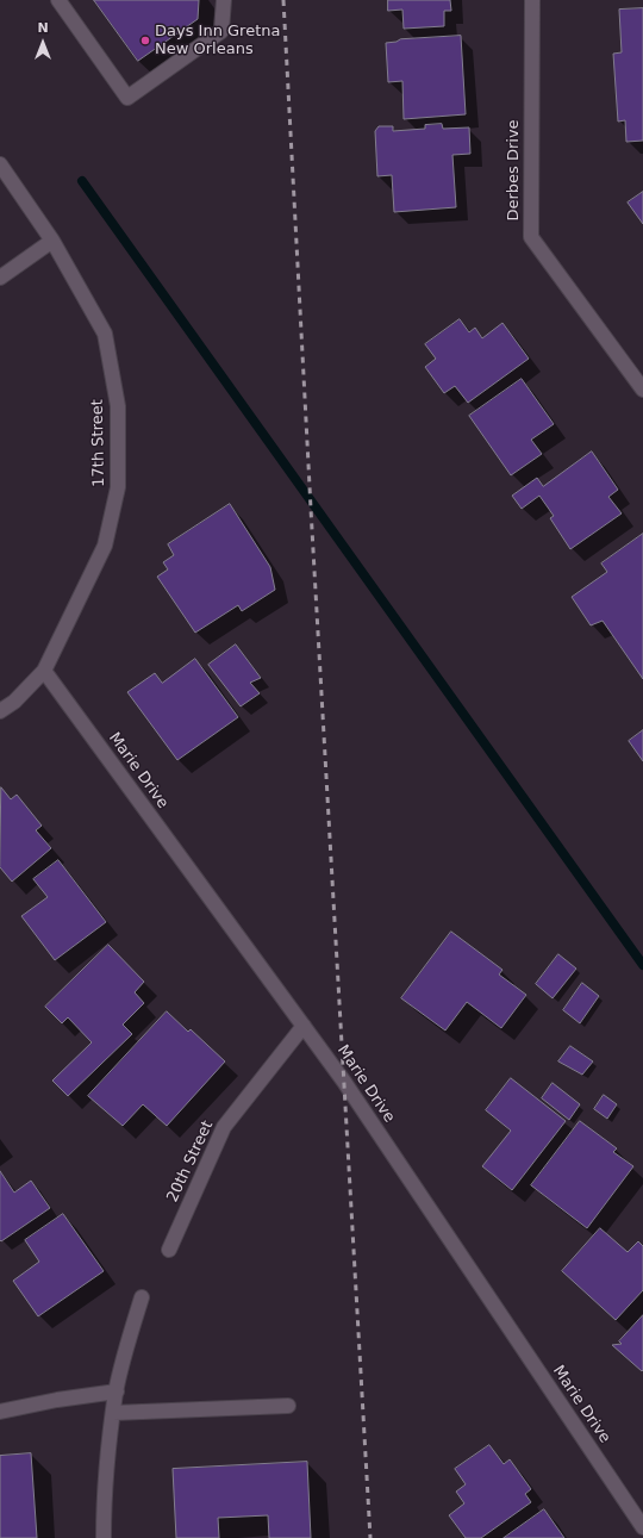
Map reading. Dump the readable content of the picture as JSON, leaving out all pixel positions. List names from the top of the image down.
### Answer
{
  "streets": {
    "street": [
      "Derbes Drive",
      "17th Street",
      "Marie Drive",
      "20th Street"
    ]
  },
  "crossings": [
    ["17th Street", "Marie Drive"],
    ["Marie Drive", "20th Street"]
  ],
  "places": ["Days Inn Gretna New Orleans"],
  "north": "top"
}
